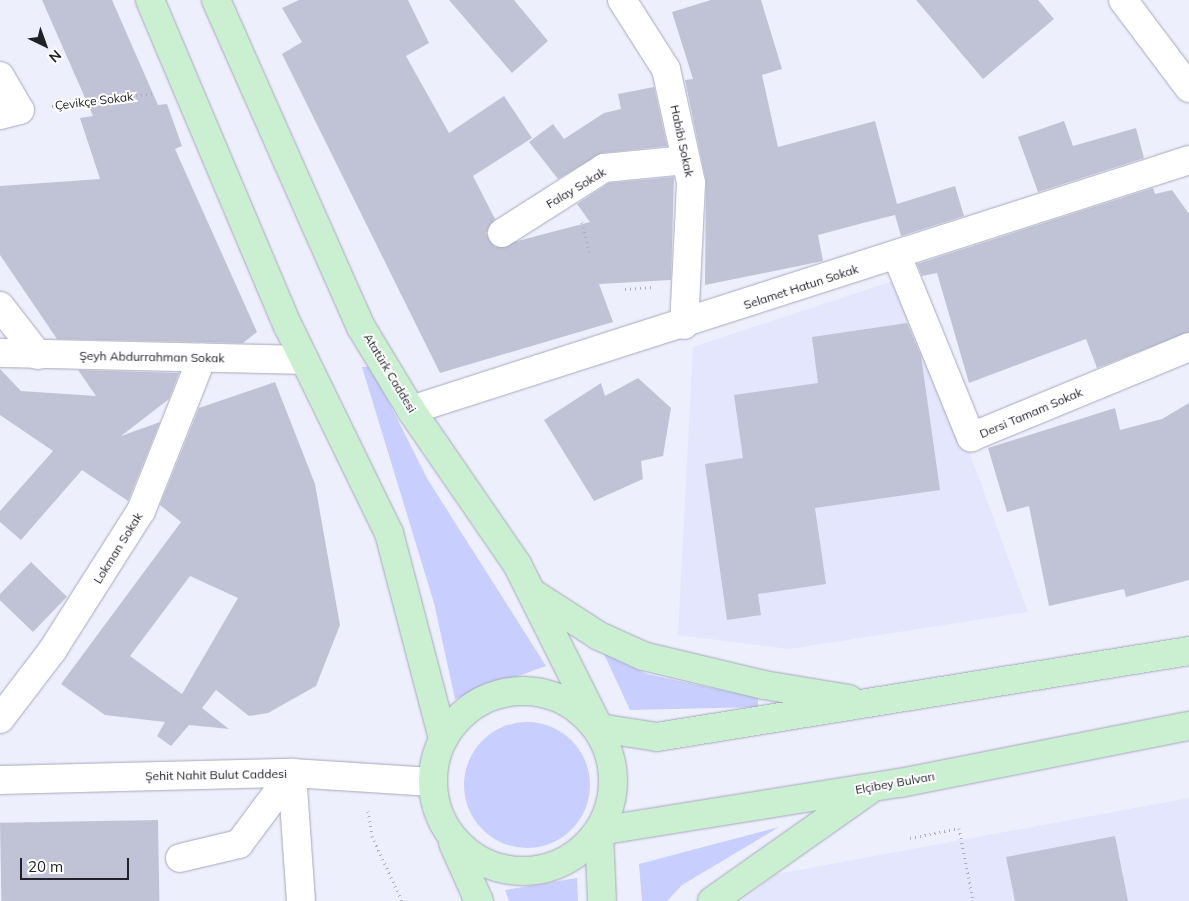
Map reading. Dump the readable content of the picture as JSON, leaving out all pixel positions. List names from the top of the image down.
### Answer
{
  "streets": {
    "main road": ["Atatürk Caddesi", "Elçibey Bulvarı"],
    "street": [
      "Habibi Sokak",
      "Falay Sokak",
      "Selamet Hatun Sokak",
      "Şeyh Abdurrahman Sokak",
      "Dersi Tamam Sokak",
      "Lokman Sokak",
      "Şehit Nahit Bulut Caddesi"
    ],
    "path": ["Çevikçe Sokak"]
  },
  "crossings": [
    ["Habibi Sokak", "Falay Sokak"],
    ["Habibi Sokak", "Selamet Hatun Sokak"],
    ["Selamet Hatun Sokak", "Atatürk Caddesi"],
    ["Selamet Hatun Sokak", "Dersi Tamam Sokak"],
    ["Şeyh Abdurrahman Sokak", "Lokman Sokak"],
    ["Atatürk Caddesi", "Elçibey Bulvarı"]
  ],
  "scale_bar": "20 m",
  "north": "bottom right"
}
